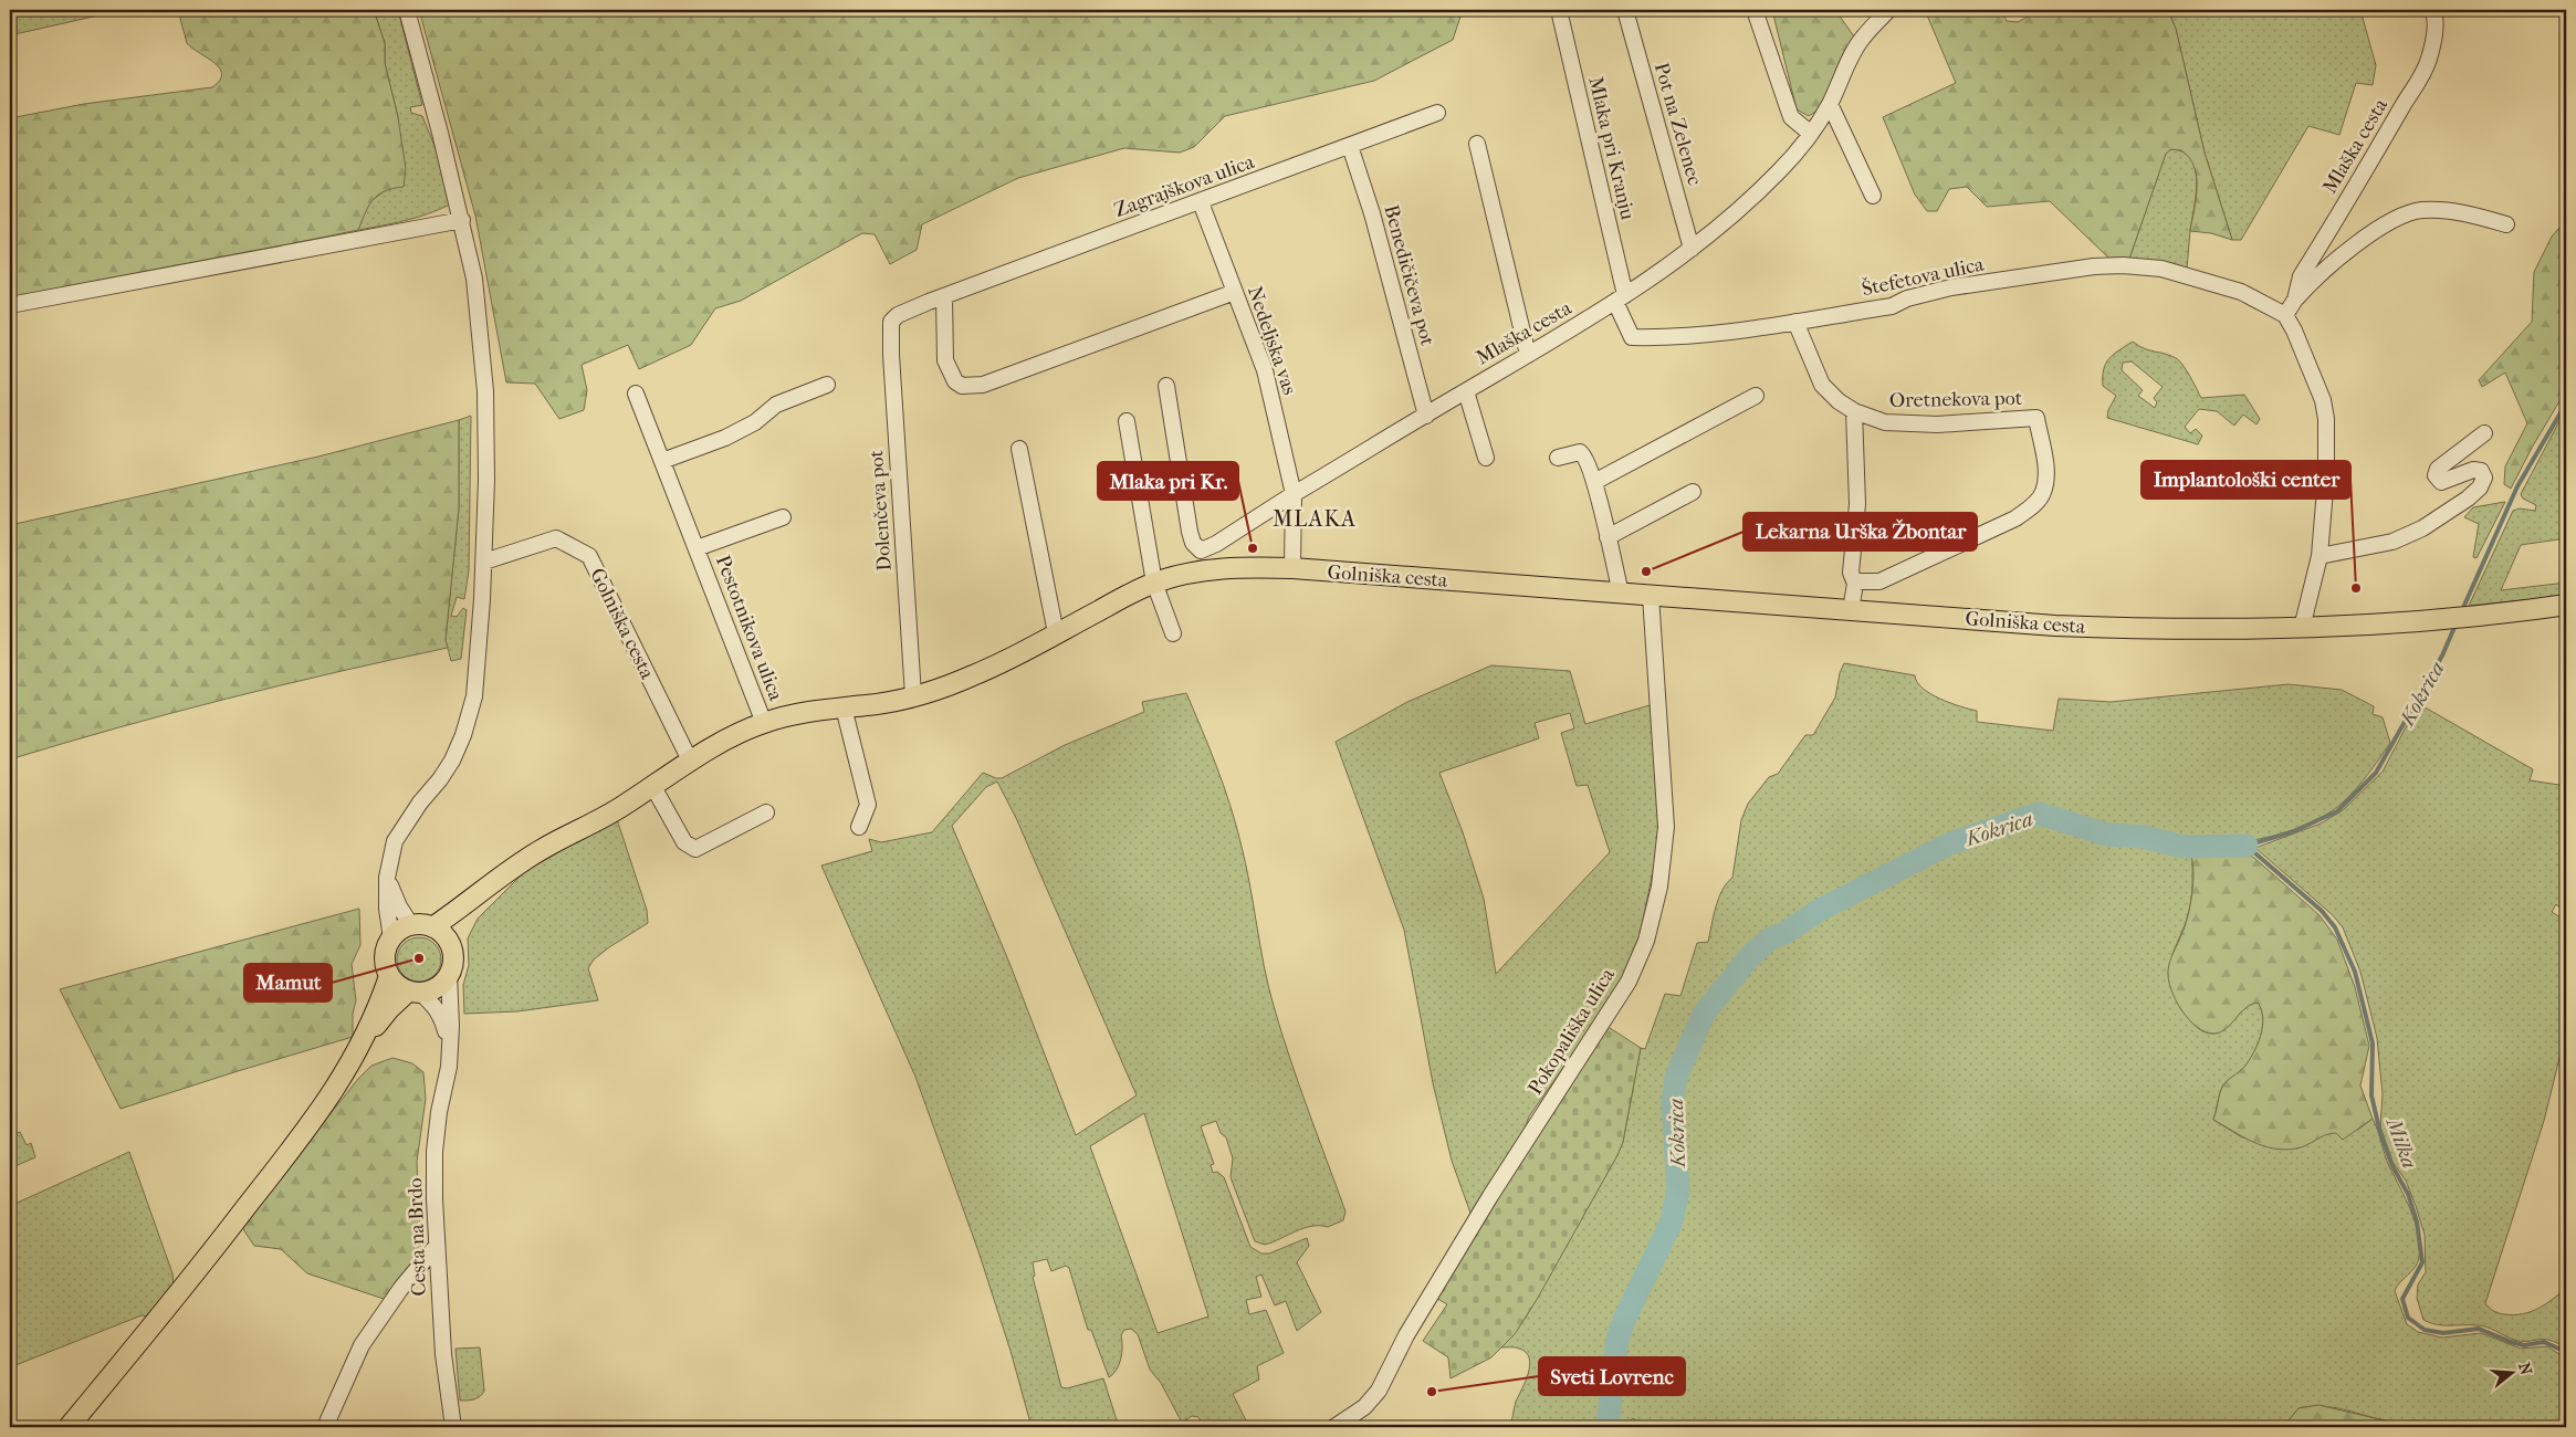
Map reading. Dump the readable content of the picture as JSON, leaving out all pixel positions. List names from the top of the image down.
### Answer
{
  "streets": {
    "main road": ["Golniška cesta"],
    "street": [
      "Pot na Zelenec",
      "Mlaška cesta",
      "Mlaka pri Kranju",
      "Zagrajškova ulica",
      "Benedičičeva pot",
      "Štefetova ulica",
      "Nedeljska vas",
      "Oretnekova pot",
      "Dolenčeva pot",
      "Pestotnikova ulica",
      "Pokopališka ulica",
      "Cesta na Brdo"
    ]
  },
  "crossings": [
    ["Pot na Zelenec", "Mlaška cesta"],
    ["Mlaška cesta", "Mlaka pri Kranju"],
    ["Mlaška cesta", "Benedičičeva pot"],
    ["Mlaška cesta", "Štefetova ulica"],
    ["Mlaška cesta", "Nedeljska vas"],
    ["Mlaka pri Kranju", "Štefetova ulica"],
    ["Zagrajškova ulica", "Benedičičeva pot"],
    ["Zagrajškova ulica", "Nedeljska vas"],
    ["Zagrajškova ulica", "Dolenčeva pot"],
    ["Štefetova ulica", "Oretnekova pot"],
    ["Dolenčeva pot", "Golniška cesta"],
    ["Golniška cesta", "Pestotnikova ulica"],
    ["Golniška cesta", "Pokopališka ulica"]
  ],
  "districts": ["MLAKA"],
  "water": ["Kokrica", "Milka"],
  "places": [
    "Mlaka pri Kr.",
    "Lekarna Urška Žbontar",
    "Implantološki center",
    "Mamut",
    "Sveti Lovrenc"
  ],
  "north": "right"
}
